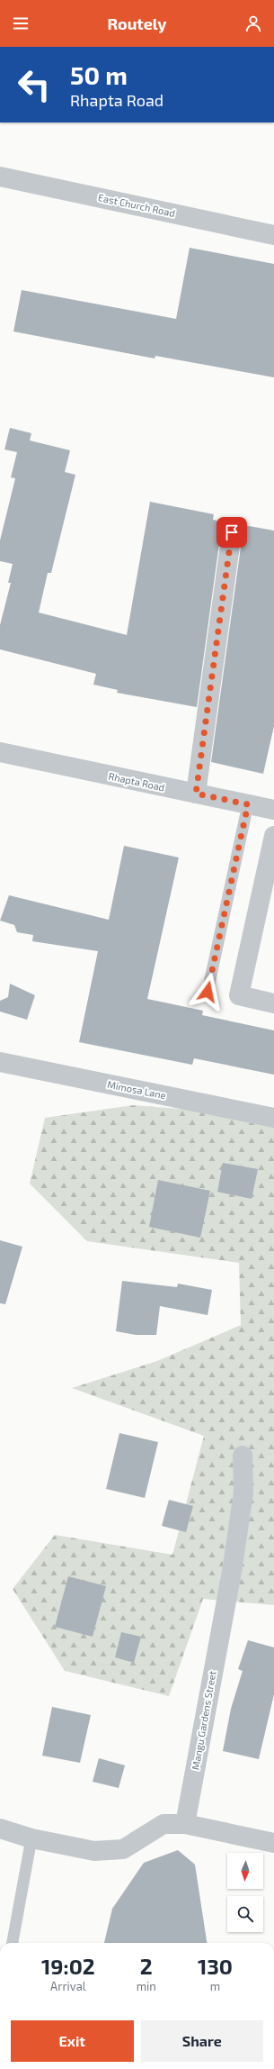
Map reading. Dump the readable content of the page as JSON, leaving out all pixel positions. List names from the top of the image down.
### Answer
{
  "streets": {
    "street": [
      "East Church Road",
      "Rhapta Road",
      "Mimosa Lane",
      "Mangu Gardens Street"
    ]
  },
  "north": "bottom",
  "page": {
    "header": "Routely",
    "turn": ["50 m", "Rhapta Road"],
    "eta": [
      "19:02",
      "Arrival",
      "2",
      "min",
      "130",
      "m"
    ],
    "buttons": ["Exit", "Share"]
  }
}
